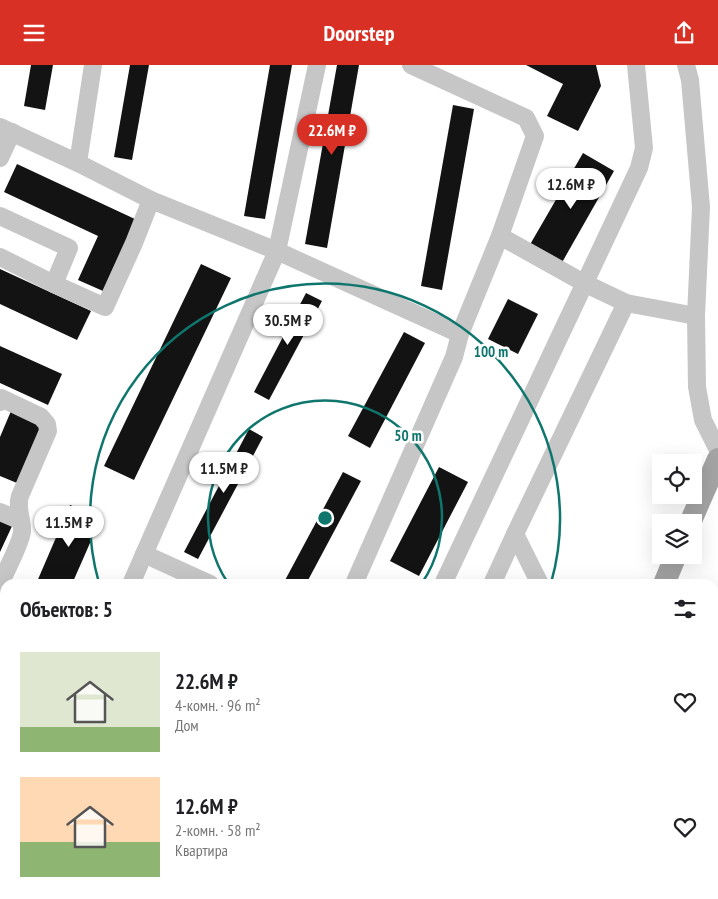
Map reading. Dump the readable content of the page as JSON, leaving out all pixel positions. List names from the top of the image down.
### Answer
{
  "page": {
    "header": "Doorstep",
    "price": [
      "22.6M ₽",
      "12.6M ₽",
      "30.5M ₽",
      "11.5M ₽",
      "11.5M ₽"
    ],
    "heading": "Объектов: 5",
    "list": [
      {
        "name": "22.6M ₽",
        "note": "4-комн. · 96 m² · Дом"
      },
      {
        "name": "12.6M ₽",
        "note": "2-комн. · 58 m² · Квартира"
      }
    ]
  },
  "rings": ["100 m", "50 m"]
}
